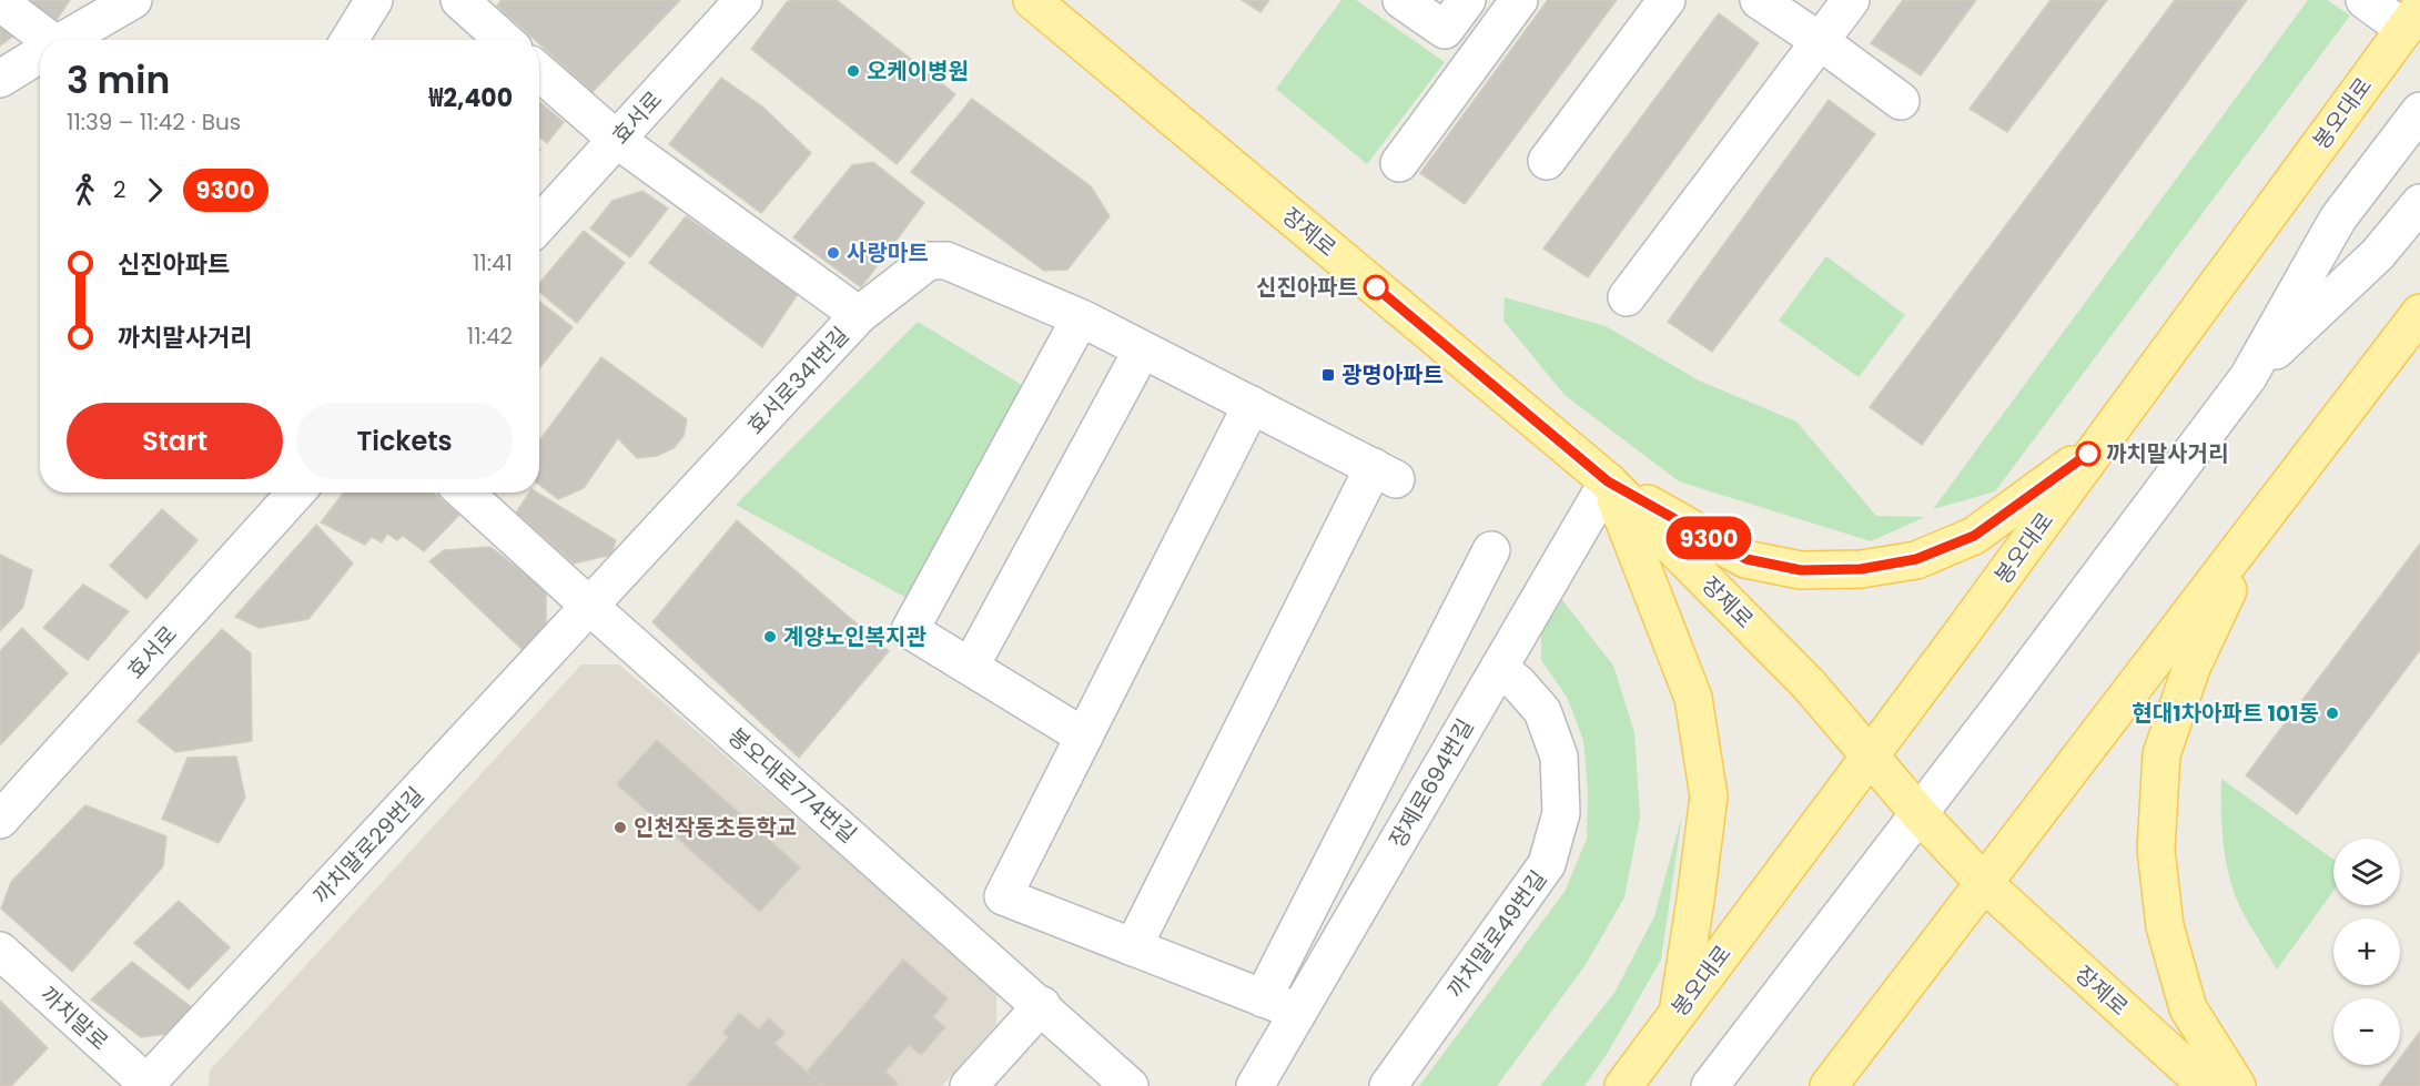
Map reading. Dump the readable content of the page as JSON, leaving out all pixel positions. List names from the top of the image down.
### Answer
{
  "streets": {
    "main road": ["봉오대로", "장제로"],
    "street": [
      "효서로",
      "효서로341번길",
      "장제로694번길",
      "봉오대로774번길",
      "까치말로29번길",
      "까치말로49번길",
      "까치말로"
    ]
  },
  "crossings": [
    ["봉오대로", "장제로"],
    ["효서로", "효서로341번길"],
    ["장제로", "장제로694번길"],
    ["효서로341번길", "봉오대로774번길"],
    ["효서로341번길", "까치말로29번길"],
    ["장제로694번길", "까치말로49번길"],
    ["봉오대로774번길", "까치말로29번길"],
    ["까치말로29번길", "까치말로"]
  ],
  "places": {
    "other": [
      "오케이병원",
      "사랑마트",
      "신진아파트",
      "까치말사거리",
      "계양노인복지관",
      "현대1차아파트 101동",
      "인천작동초등학교"
    ],
    "transit": ["광명아파트"]
  },
  "lines": ["bus line 9300"],
  "page": {
    "on_map": "9300",
    "heading": ["3 min", "11:39 – 11:42 · Bus", "₩2,400"],
    "legs": ["2", "9300"],
    "list": [
      {
        "name": "신진아파트",
        "value": "11:41"
      },
      {
        "name": "까치말사거리",
        "value": "11:42"
      }
    ],
    "buttons": ["Start", "Tickets"],
    "map_buttons": ["+", "−"]
  }
}
